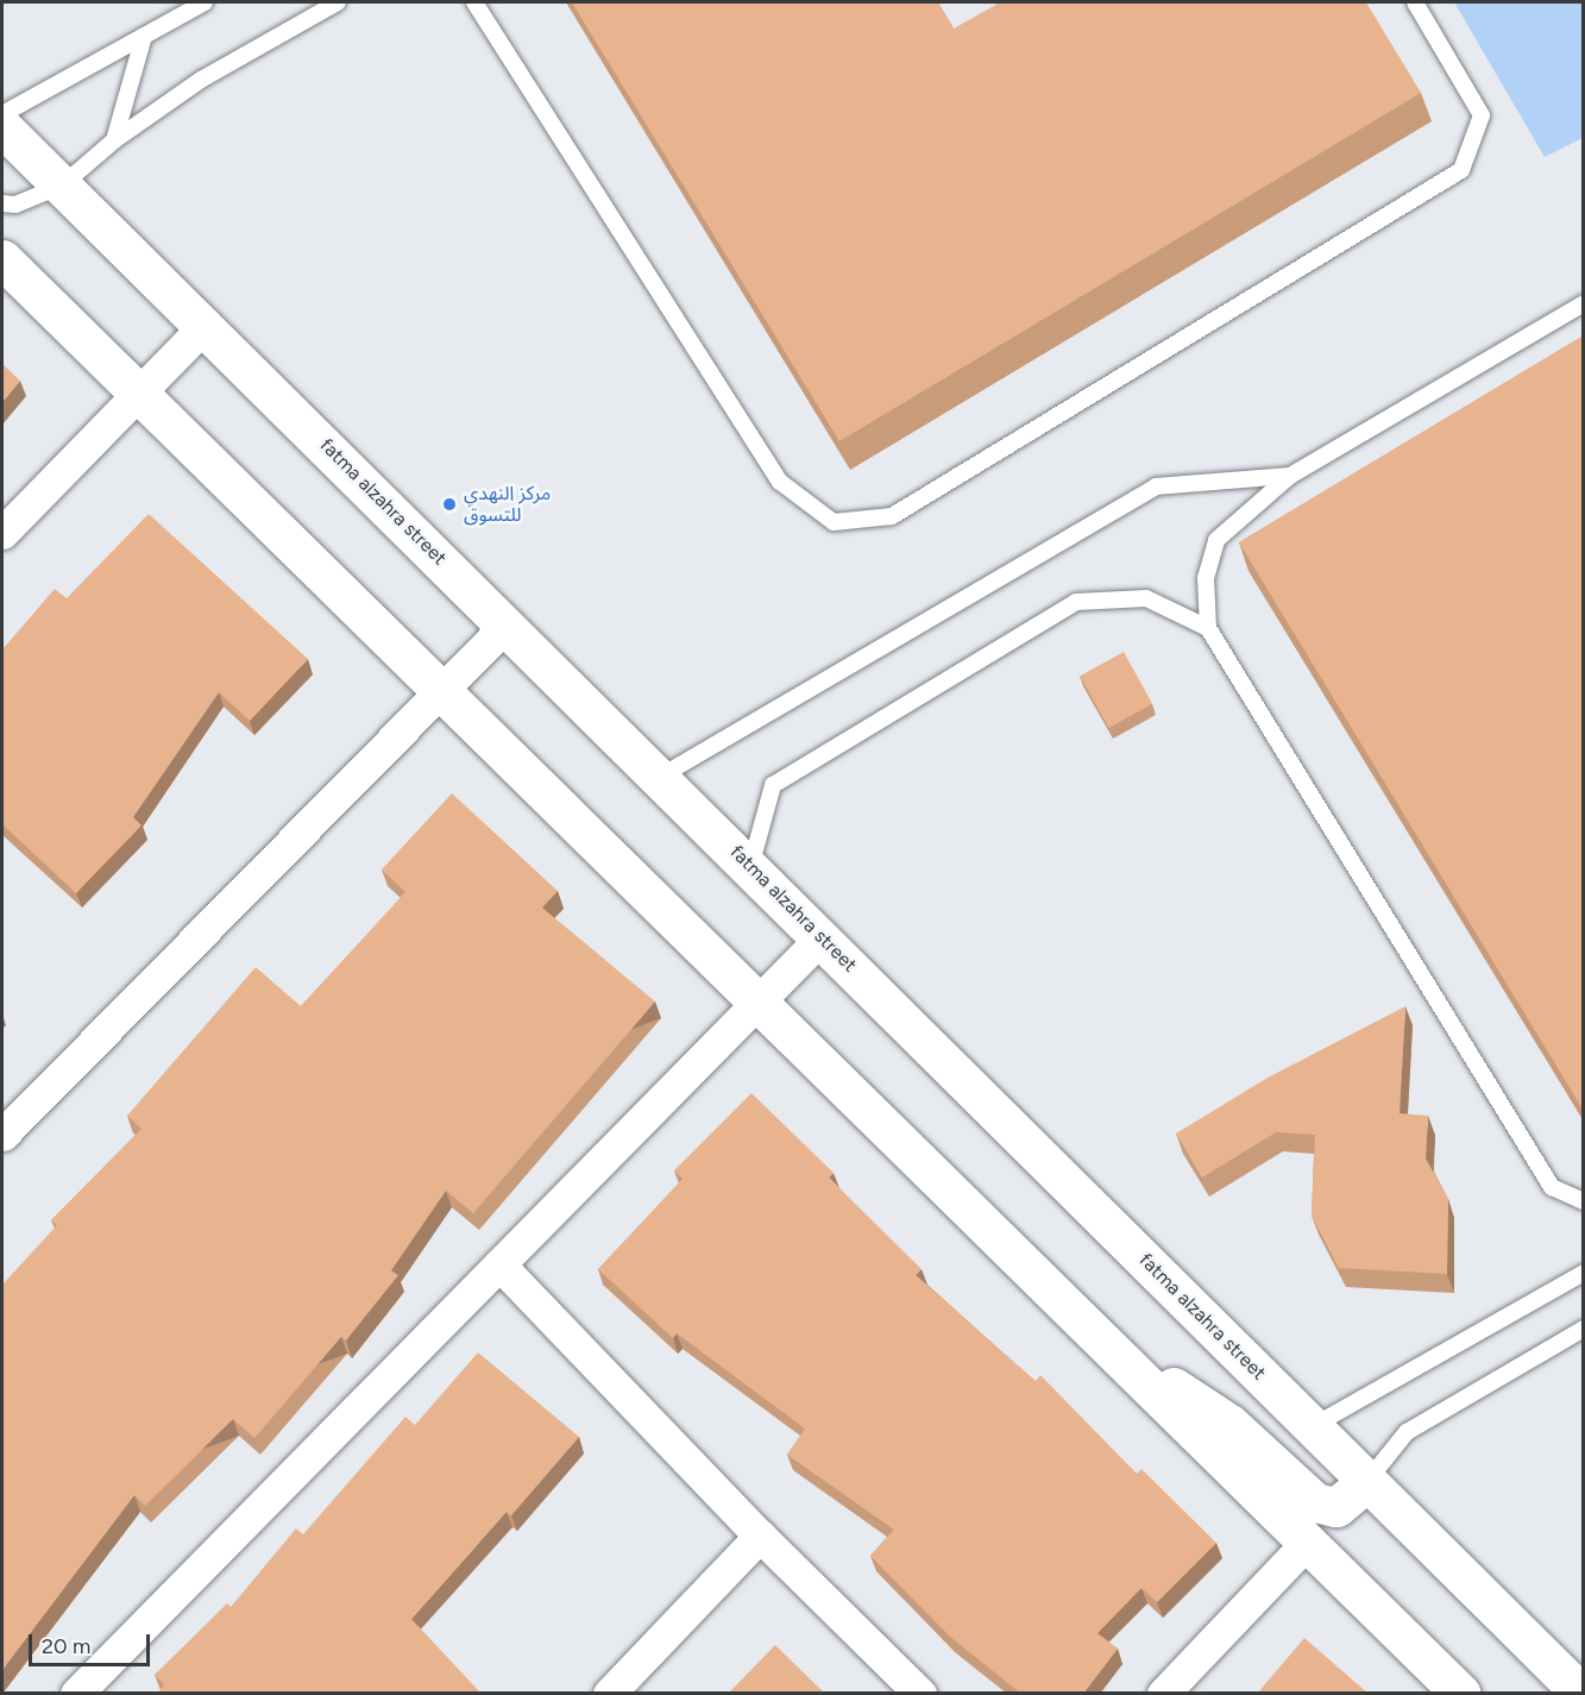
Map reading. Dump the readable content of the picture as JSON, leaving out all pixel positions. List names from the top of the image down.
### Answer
{
  "streets": {
    "street": ["fatma alzahra street"]
  },
  "places": ["مركز النهدي للتسوق"],
  "scale_bar": "20 m"
}
